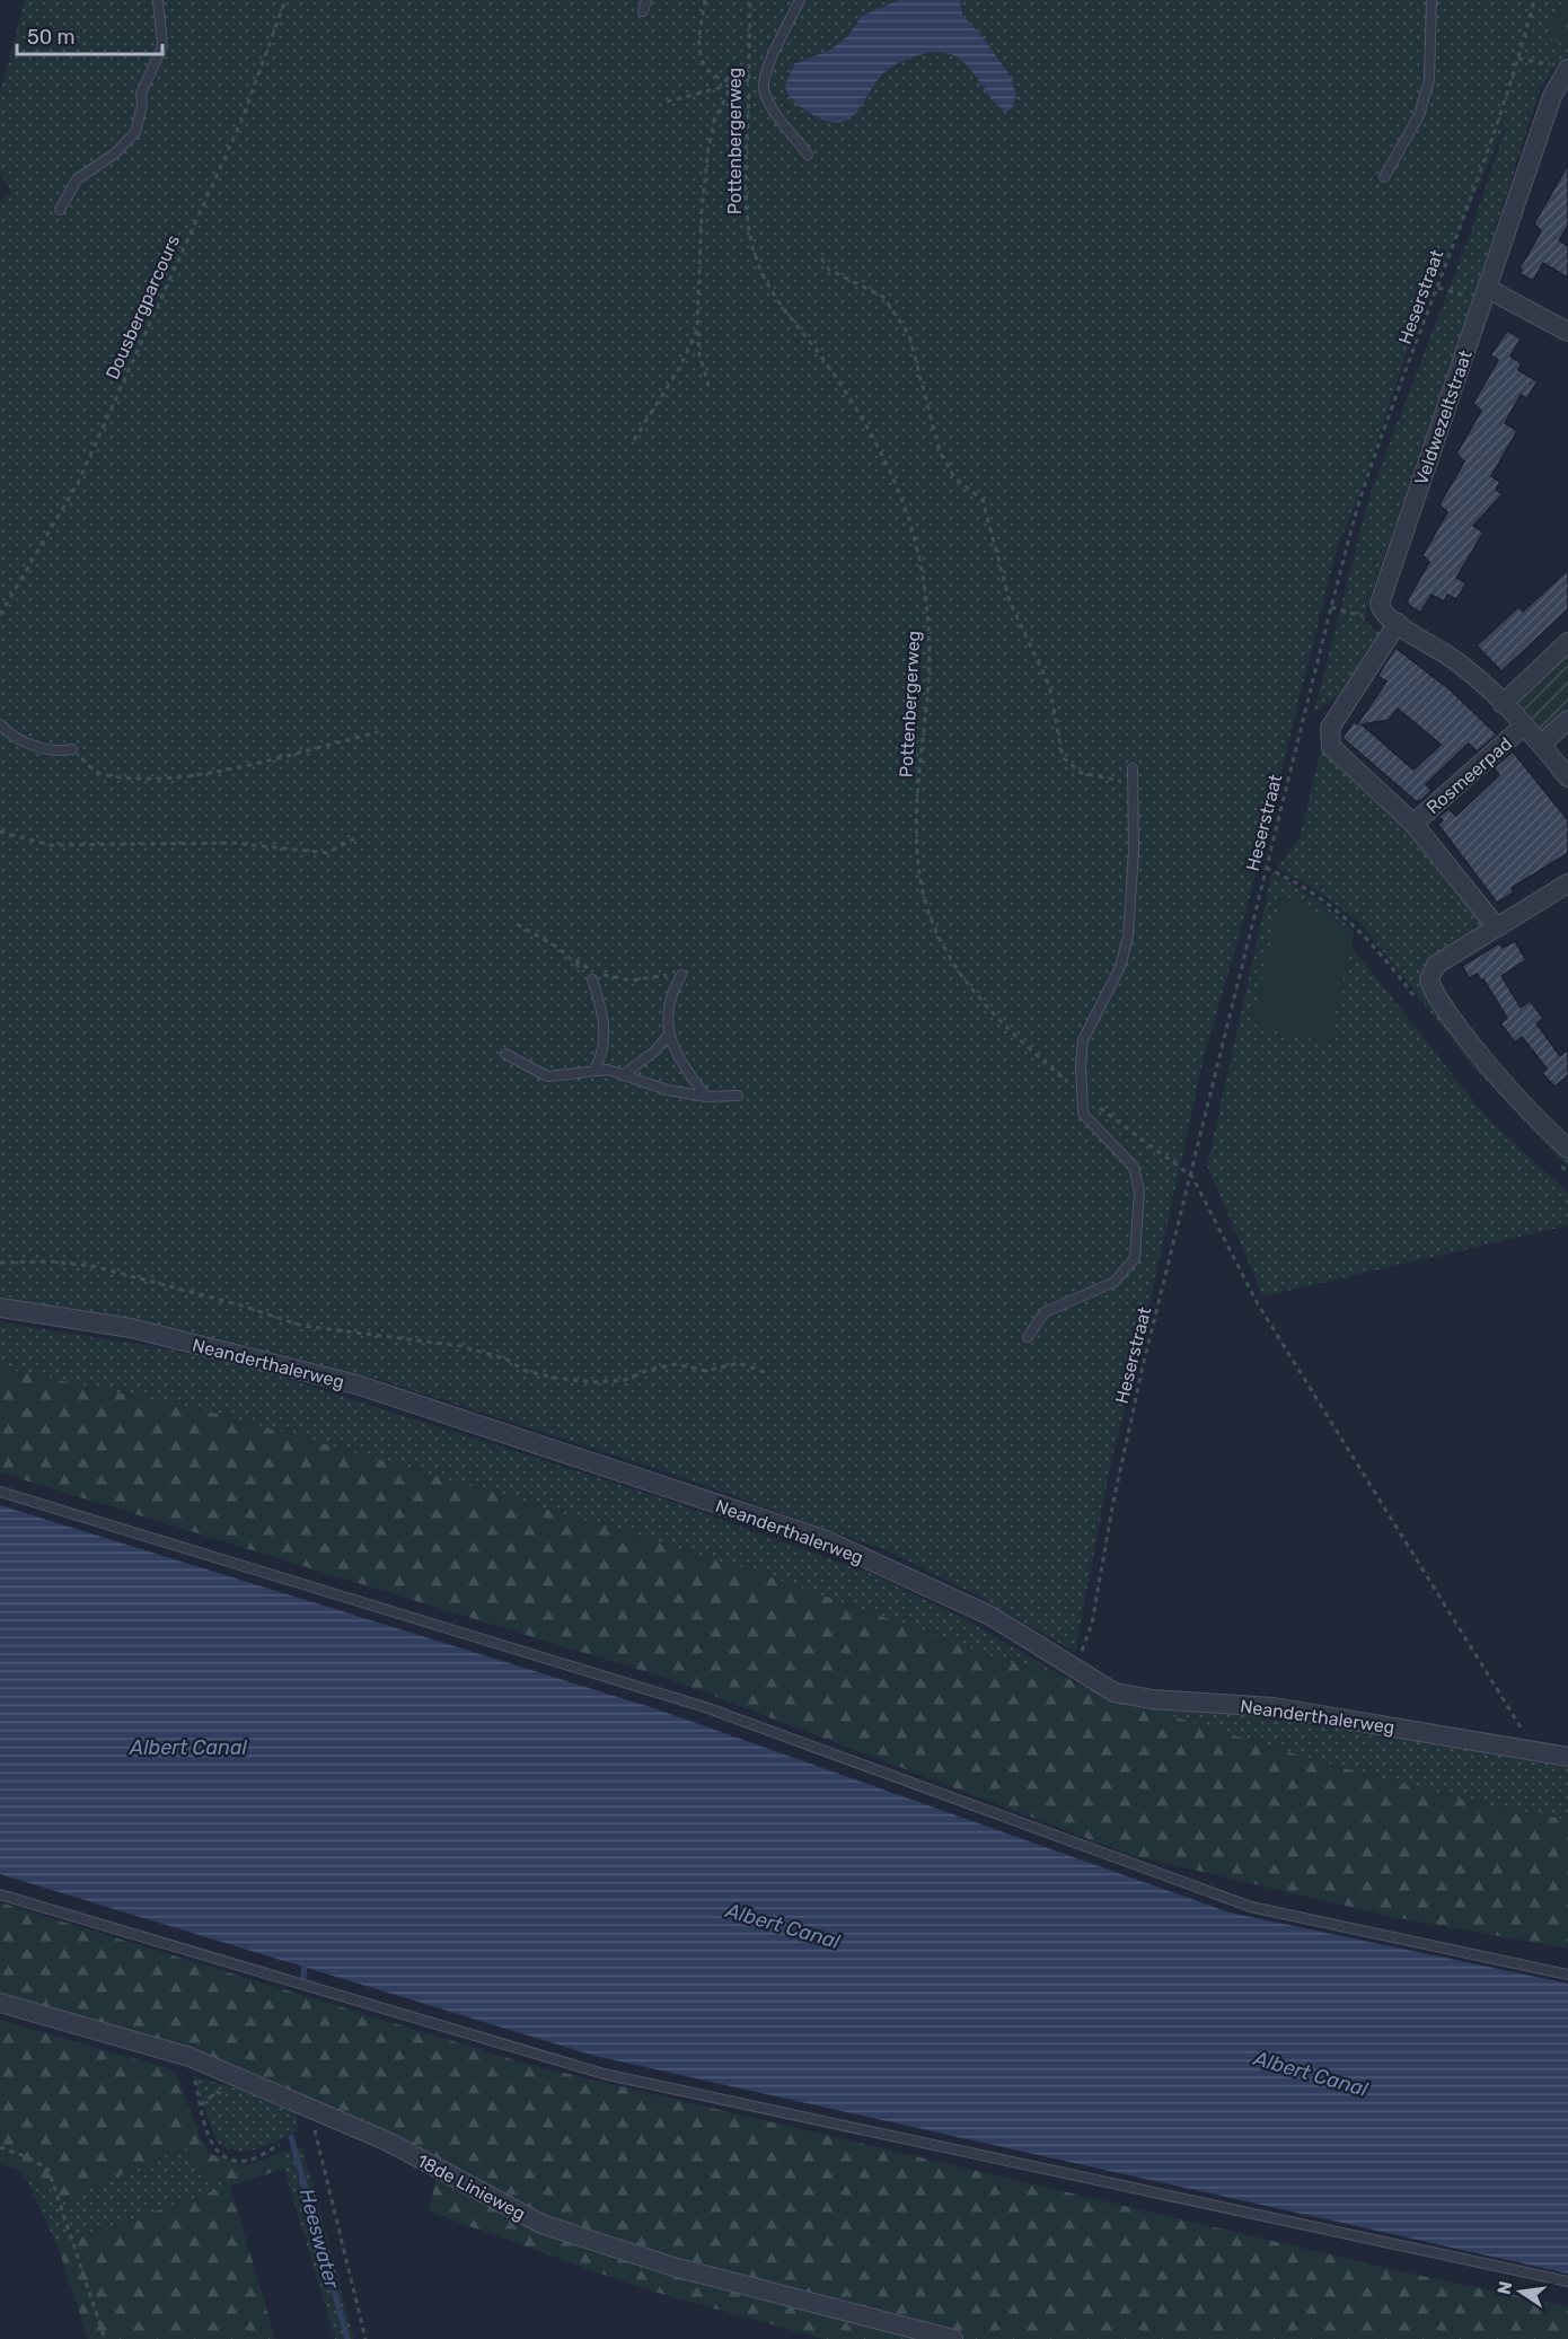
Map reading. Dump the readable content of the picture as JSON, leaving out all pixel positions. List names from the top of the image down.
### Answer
{
  "streets": {
    "street": [
      "Veldwezeltstraat",
      "Rosmeerpad",
      "Neanderthalerweg",
      "18de Linieweg"
    ],
    "path": ["Pottenbergerweg", "Heserstraat", "Dousbergparcours"]
  },
  "crossings": [
    ["Pottenbergerweg", "Heserstraat"],
    ["Heserstraat", "Neanderthalerweg"],
    ["Veldwezeltstraat", "Rosmeerpad"]
  ],
  "water": ["Albert Canal", "Heeswater"],
  "scale_bar": "50 m",
  "north": "left"
}
